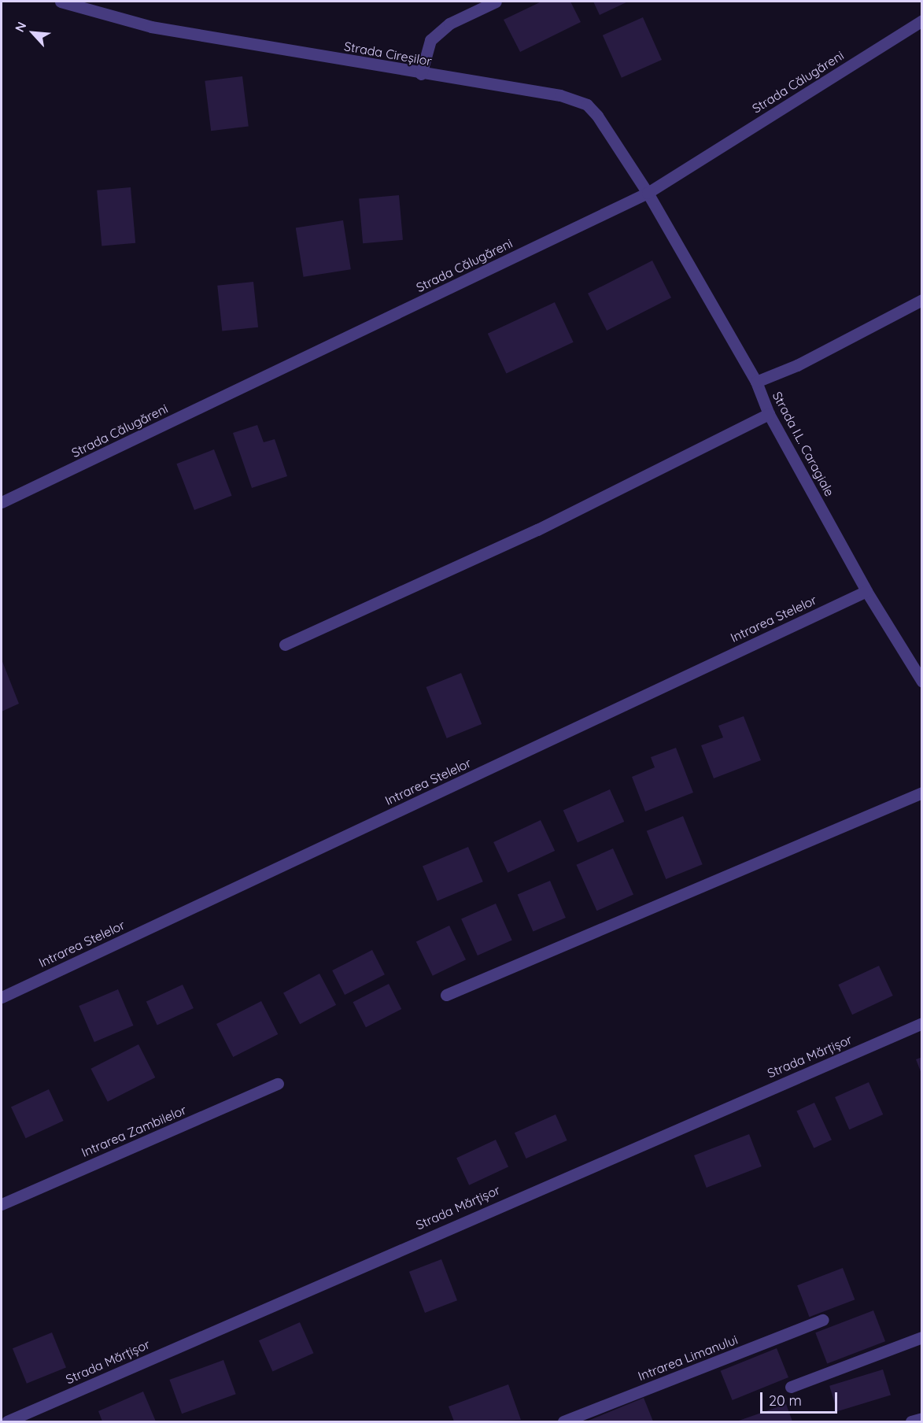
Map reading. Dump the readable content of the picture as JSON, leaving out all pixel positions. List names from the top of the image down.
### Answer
{
  "streets": {
    "street": [
      "Strada Cireșilor",
      "Strada Călugăreni",
      "Strada I.L. Caragiale",
      "Intrarea Stelelor",
      "Strada Mărțișor",
      "Intrarea Zambilelor",
      "Intrarea Limanului"
    ]
  },
  "crossings": [
    ["Strada Cireșilor", "Strada Călugăreni"],
    ["Strada Cireșilor", "Strada I.L. Caragiale"],
    ["Strada Călugăreni", "Strada I.L. Caragiale"],
    ["Strada I.L. Caragiale", "Intrarea Stelelor"]
  ],
  "scale_bar": "20 m",
  "north": "top left"
}
